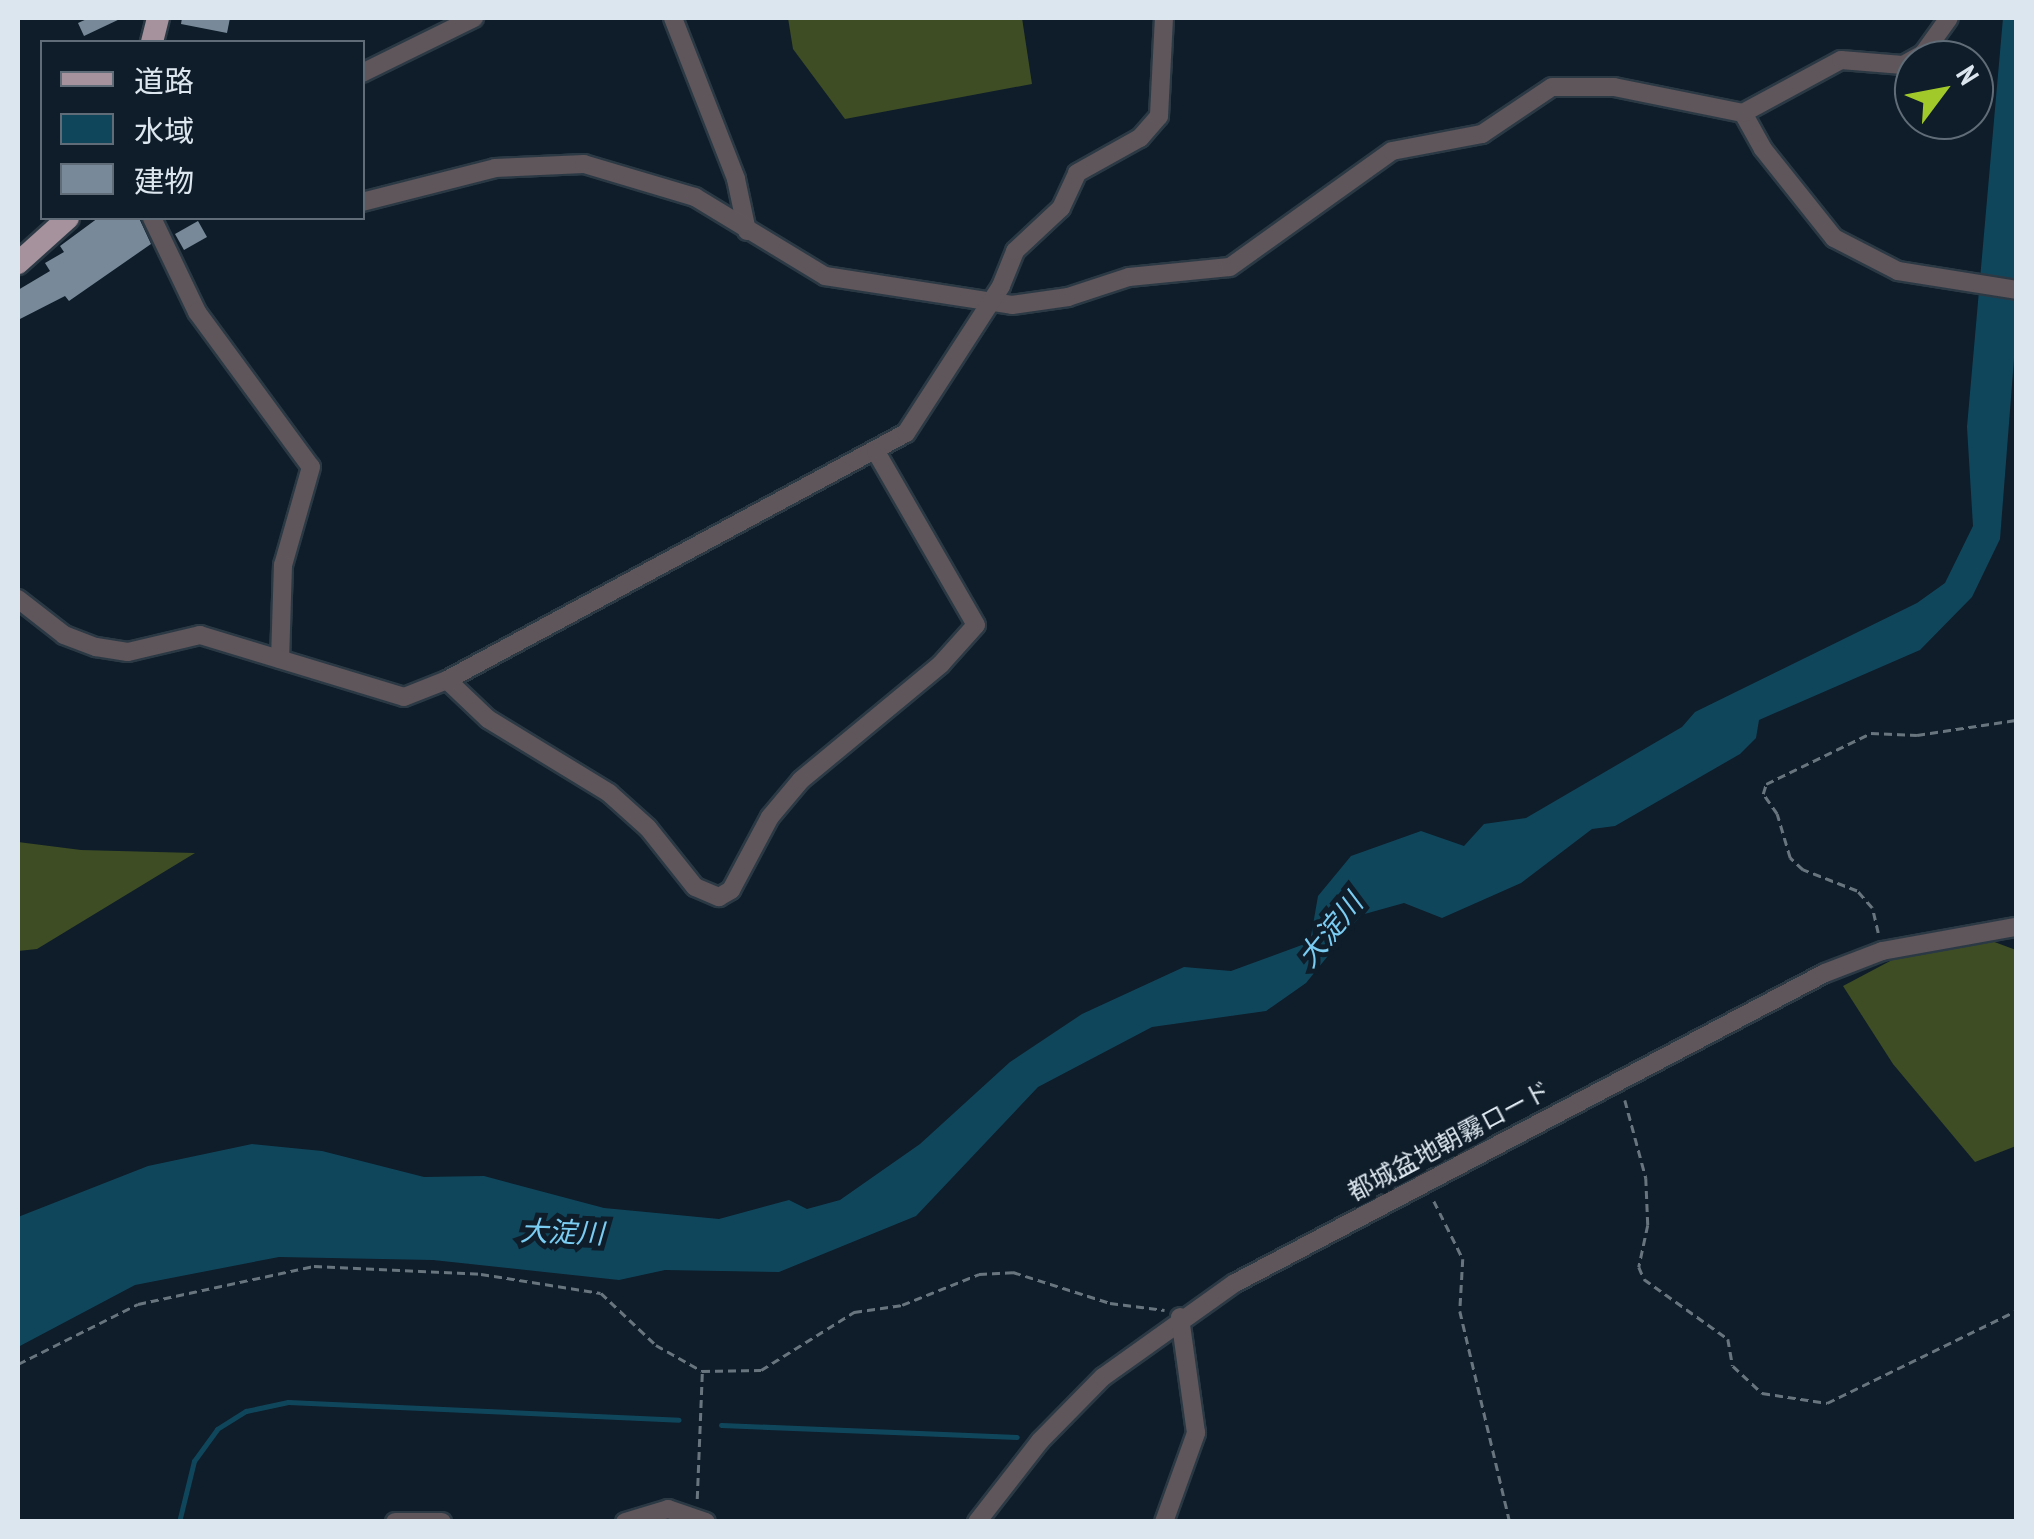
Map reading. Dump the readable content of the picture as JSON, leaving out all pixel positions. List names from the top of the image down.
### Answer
{
  "streets": {
    "street": ["都城盆地朝霧ロード"]
  },
  "water": ["大淀川"],
  "legend": ["道路", "水域", "建物"],
  "north": "top right"
}
